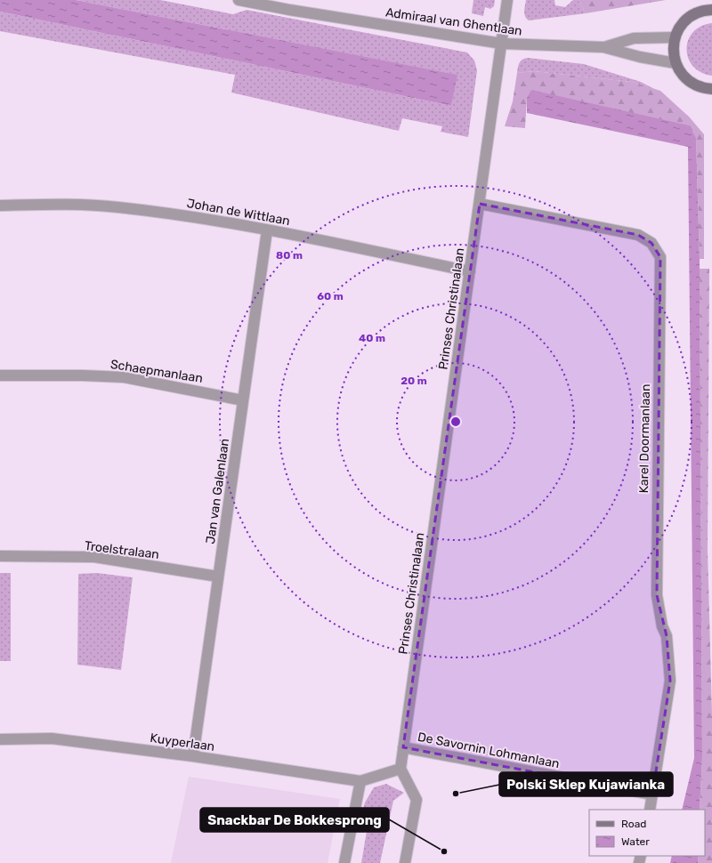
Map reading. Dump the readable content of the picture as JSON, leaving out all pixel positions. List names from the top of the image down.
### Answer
{
  "streets": {
    "street": [
      "Admiraal van Ghentlaan",
      "Johan de Wittlaan",
      "Prinses Christinalaan",
      "Schaepmanlaan",
      "Karel Doormanlaan",
      "Jan van Galenlaan",
      "Troelstralaan",
      "Kuyperlaan",
      "De Savornin Lohmanlaan"
    ]
  },
  "crossings": [
    ["Admiraal van Ghentlaan", "Prinses Christinalaan"],
    ["Johan de Wittlaan", "Prinses Christinalaan"],
    ["Johan de Wittlaan", "Jan van Galenlaan"],
    ["Prinses Christinalaan", "Karel Doormanlaan"],
    ["Prinses Christinalaan", "De Savornin Lohmanlaan"],
    ["Schaepmanlaan", "Jan van Galenlaan"],
    ["Karel Doormanlaan", "De Savornin Lohmanlaan"],
    ["Jan van Galenlaan", "Troelstralaan"],
    ["Jan van Galenlaan", "Kuyperlaan"]
  ],
  "places": ["Polski Sklep Kujawianka", "Snackbar De Bokkesprong"],
  "legend": ["Road", "Water"],
  "rings": [
    "80 m",
    "60 m",
    "40 m",
    "20 m"
  ]
}
